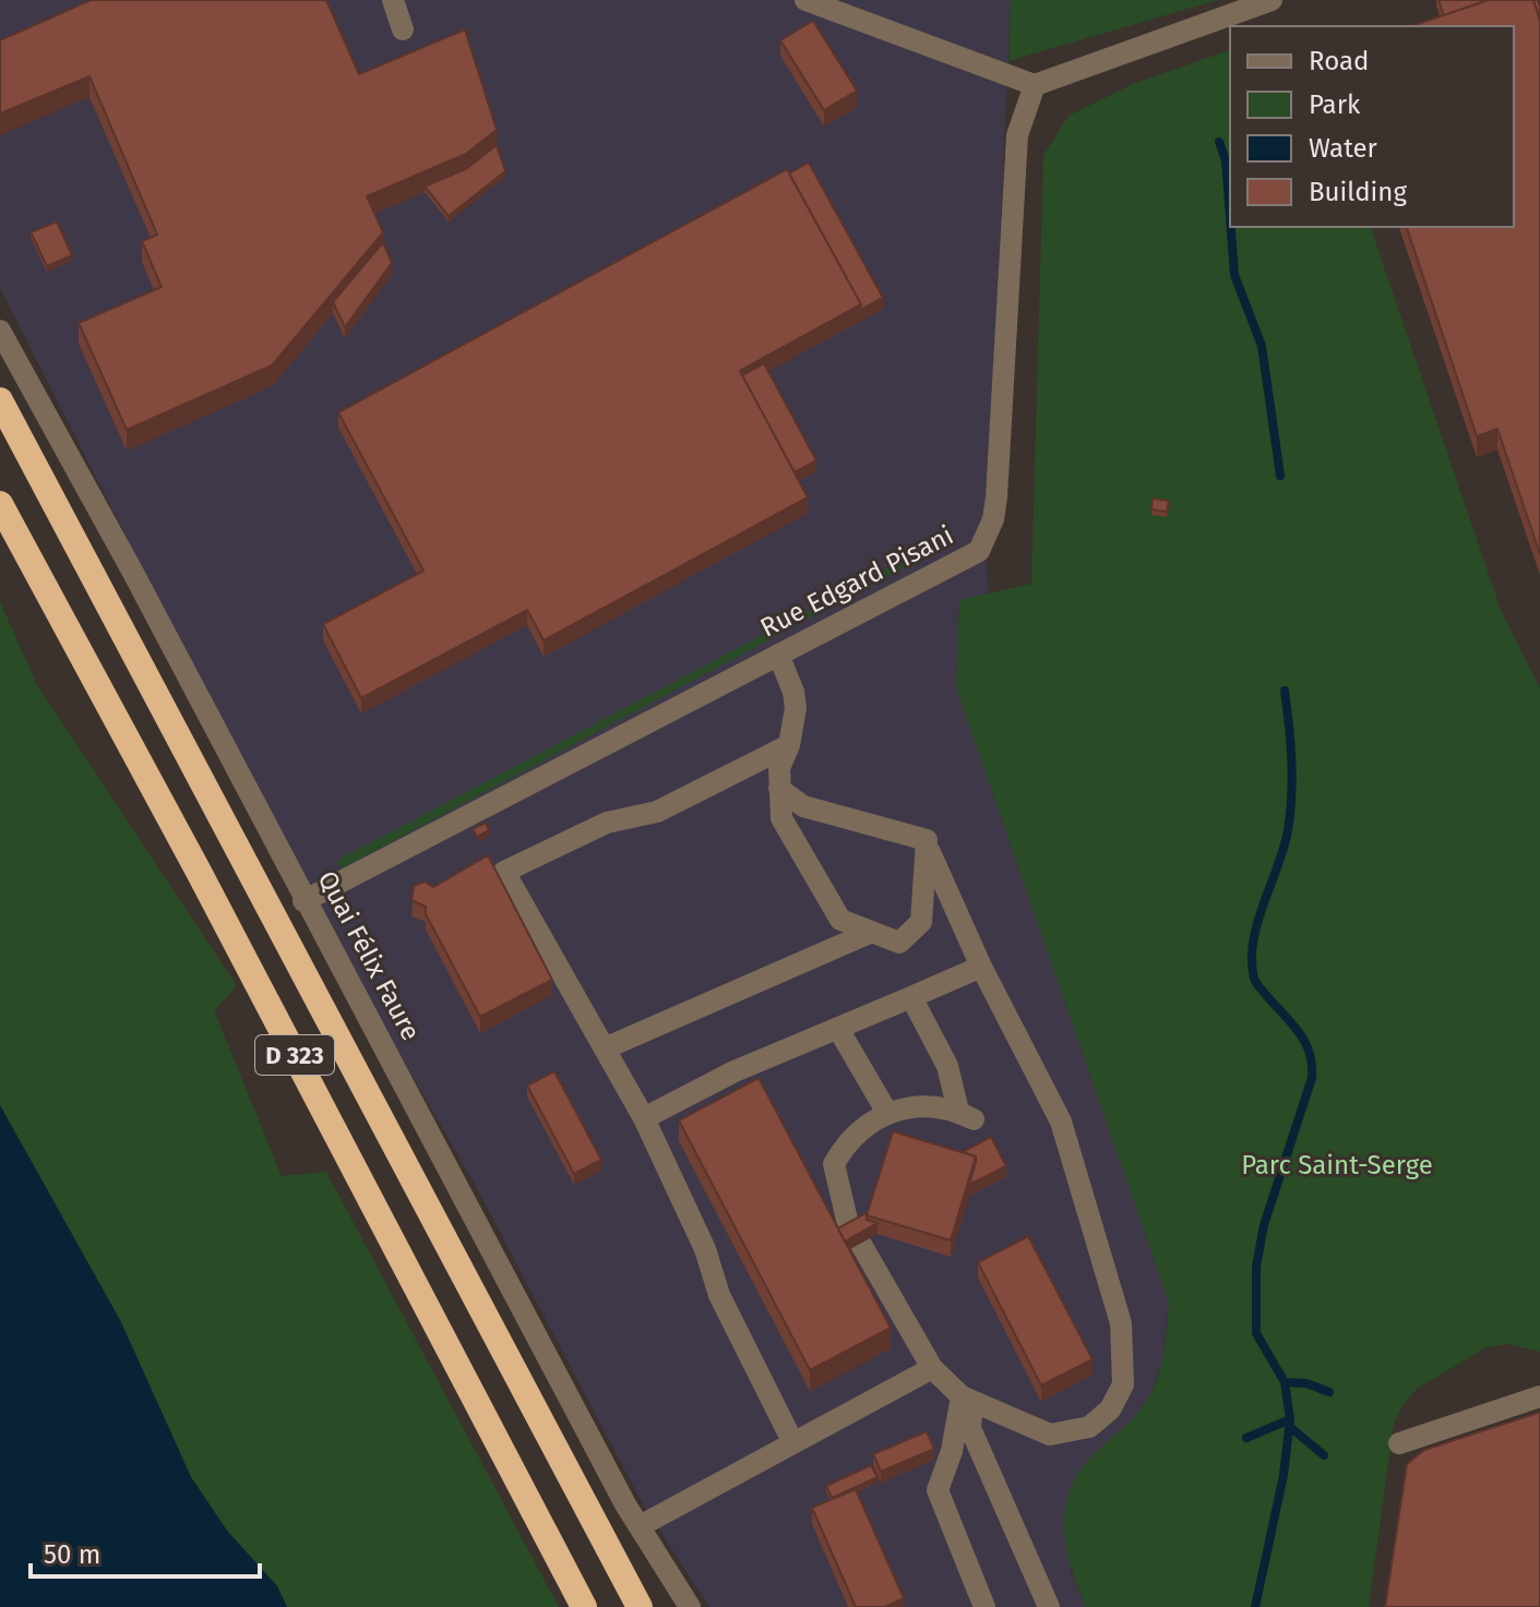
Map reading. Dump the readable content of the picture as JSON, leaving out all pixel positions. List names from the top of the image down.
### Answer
{
  "streets": {
    "highway": ["D 323"],
    "street": ["Rue Edgard Pisani", "Quai Félix Faure"]
  },
  "crossings": [
    ["Rue Edgard Pisani", "Quai Félix Faure"]
  ],
  "parks": ["Parc Saint-Serge"],
  "legend": [
    "Road",
    "Park",
    "Water",
    "Building"
  ],
  "scale_bar": "50 m"
}
